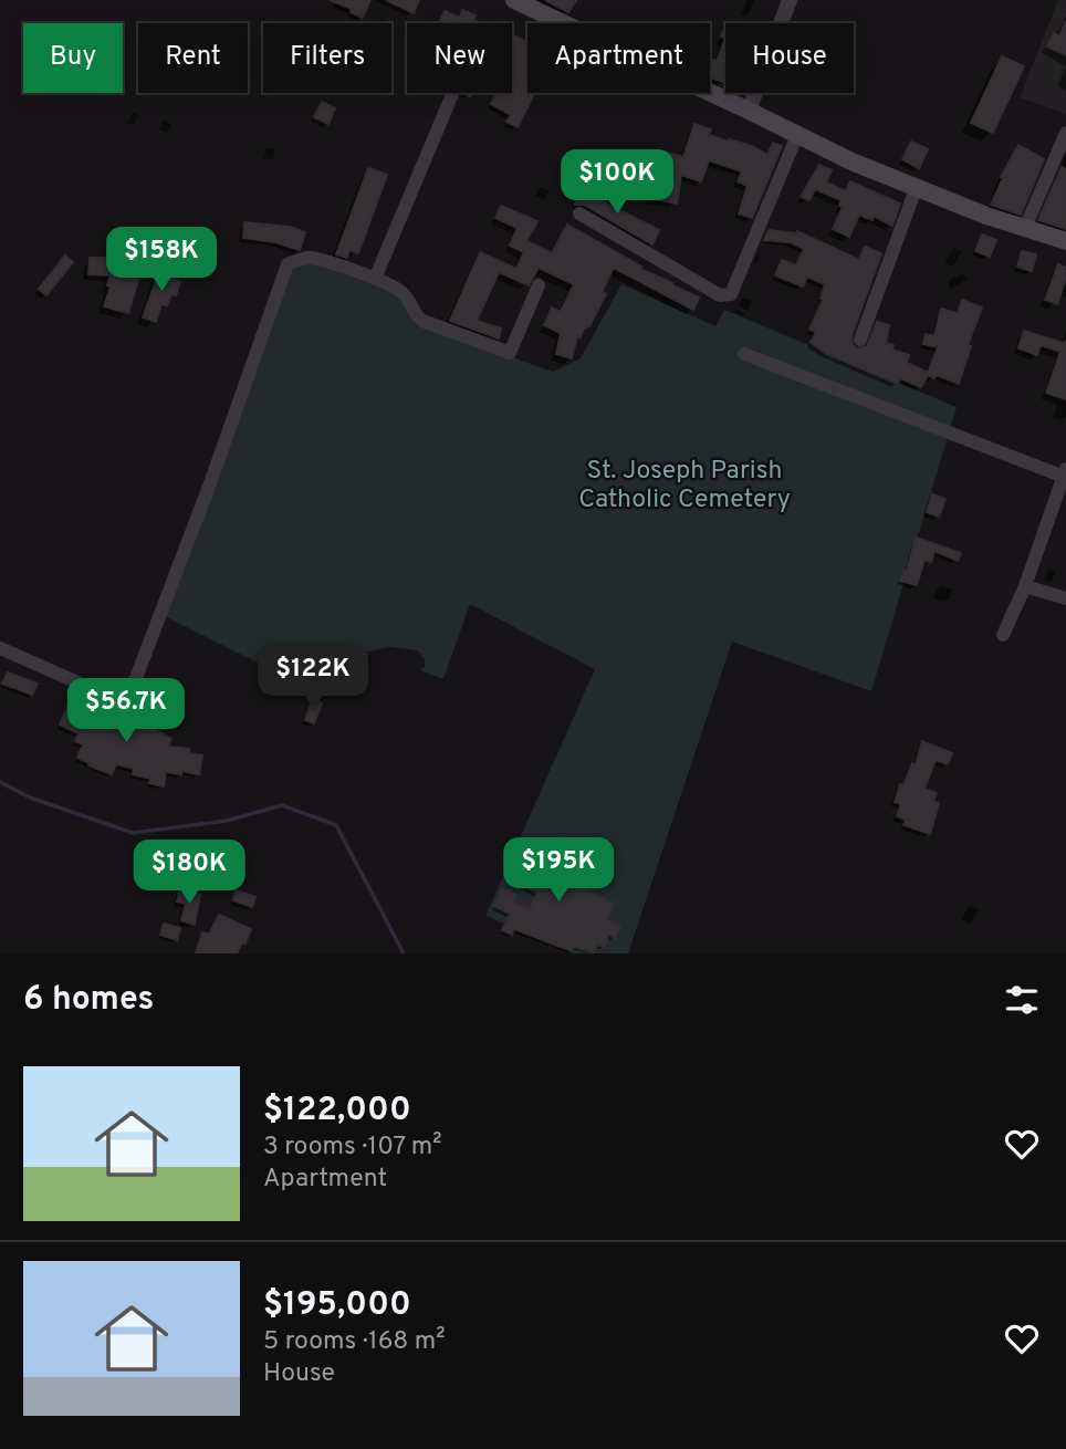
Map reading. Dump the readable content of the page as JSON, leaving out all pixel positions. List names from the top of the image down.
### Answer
{
  "parks": ["St. Joseph Parish Catholic Cemetery"],
  "page": {
    "chip": [
      "Buy",
      "Rent",
      "Filters",
      "New",
      "Apartment",
      "House"
    ],
    "price": [
      "$100K",
      "$158K",
      "$122K",
      "$56.7K",
      "$195K",
      "$180K"
    ],
    "heading": "6 homes",
    "list": [
      {
        "name": "$122,000",
        "note": "3 rooms · 107 m² · Apartment"
      },
      {
        "name": "$195,000",
        "note": "5 rooms · 168 m² · House"
      }
    ]
  }
}
